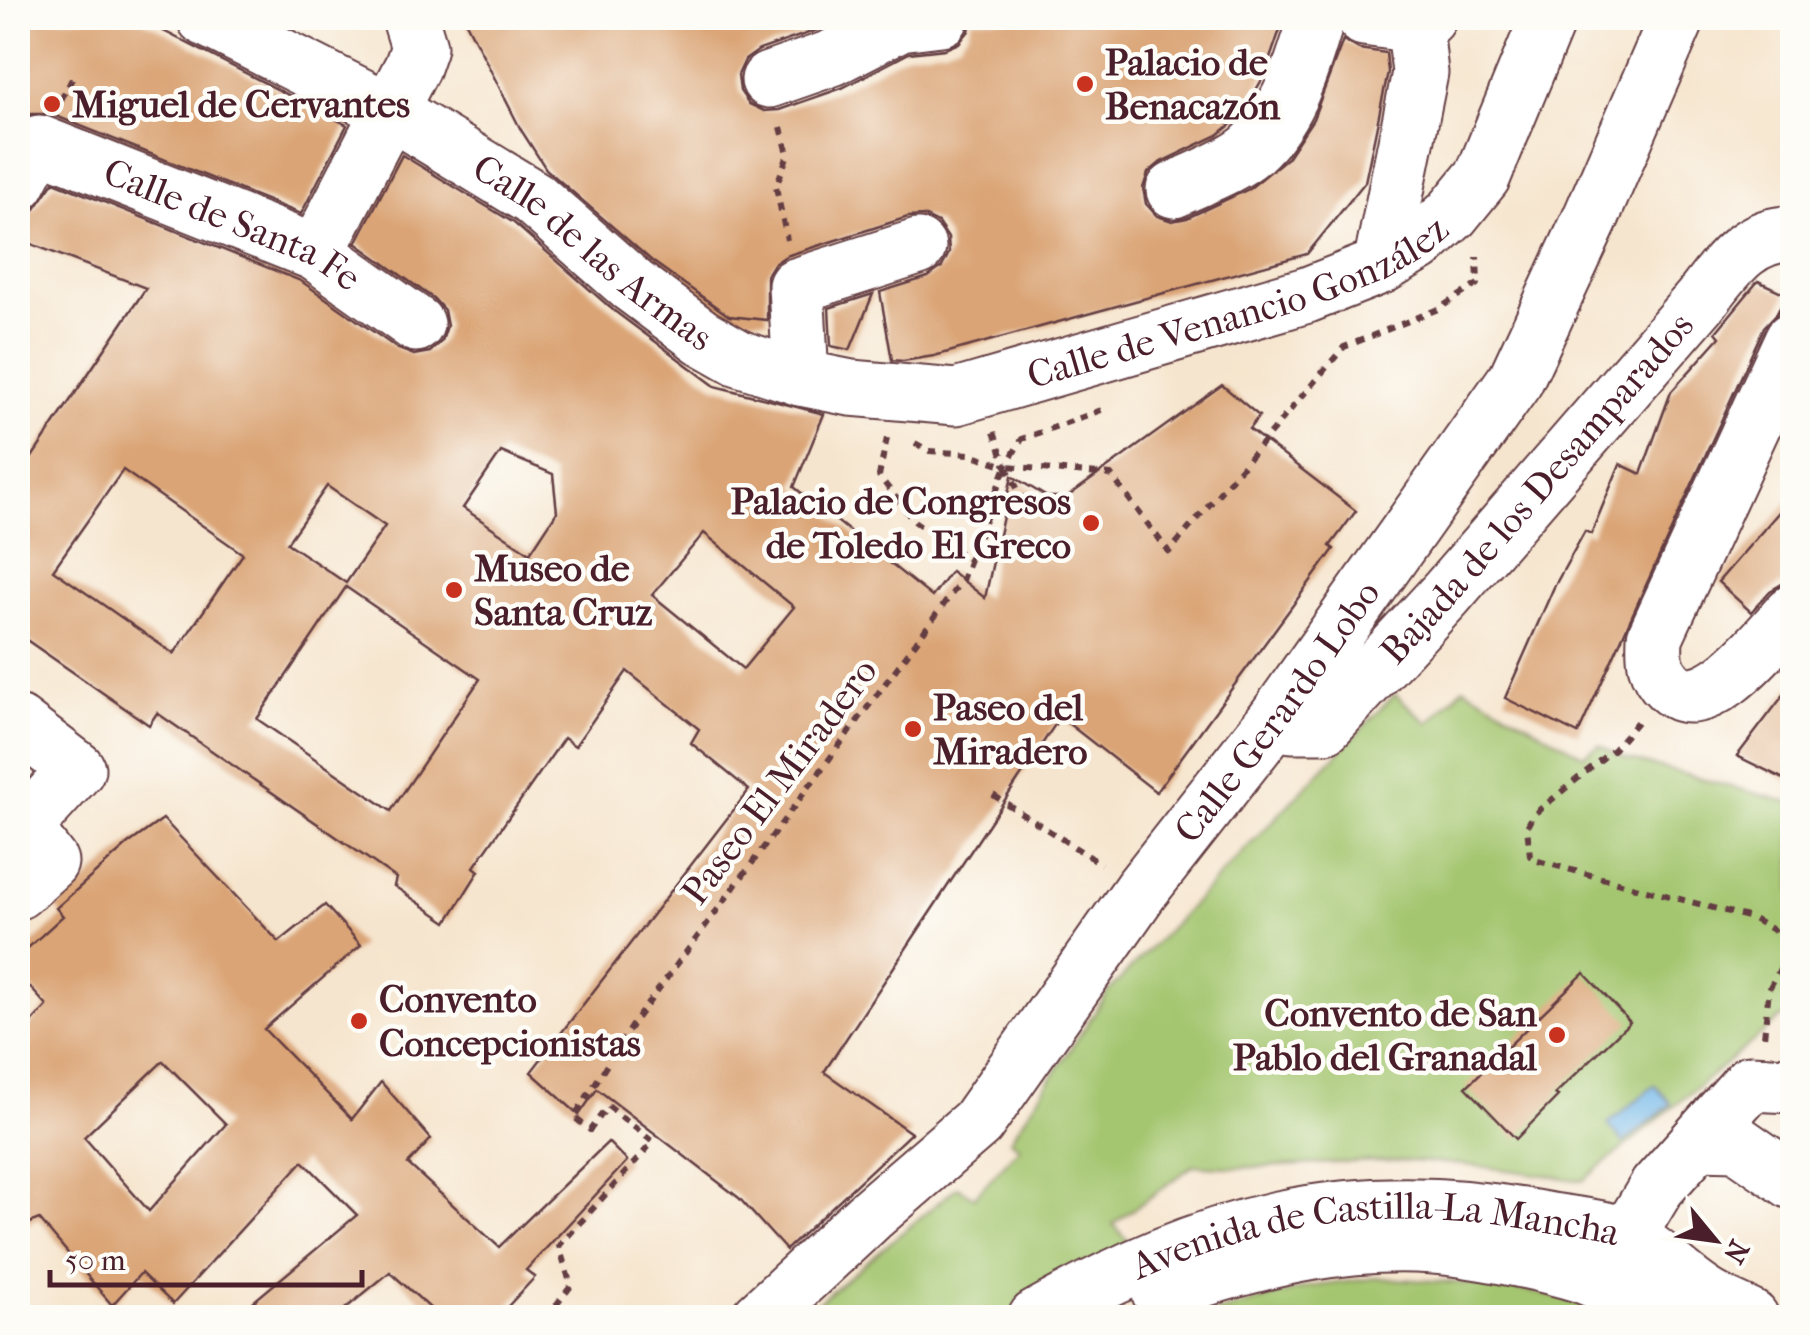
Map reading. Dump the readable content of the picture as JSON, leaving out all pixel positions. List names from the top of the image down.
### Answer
{
  "streets": {
    "street": [
      "Calle de Santa Fe",
      "Calle de las Armas",
      "Calle de Venancio González",
      "Bajada de los Desamparados",
      "Calle Gerardo Lobo",
      "Avenida de Castilla-La Mancha"
    ],
    "path": ["Paseo El Miradero"]
  },
  "crossings": [
    ["Calle de las Armas", "Calle de Venancio González"],
    ["Bajada de los Desamparados", "Calle Gerardo Lobo"]
  ],
  "places": [
    "Palacio de Benacazón",
    "Miguel de Cervantes",
    "Palacio de Congresos de Toledo El Greco",
    "Museo de Santa Cruz",
    "Paseo del Miradero",
    "Convento Concepcionistas",
    "Convento de San Pablo del Granadal"
  ],
  "scale_bar": "50 m",
  "north": "bottom right"
}
